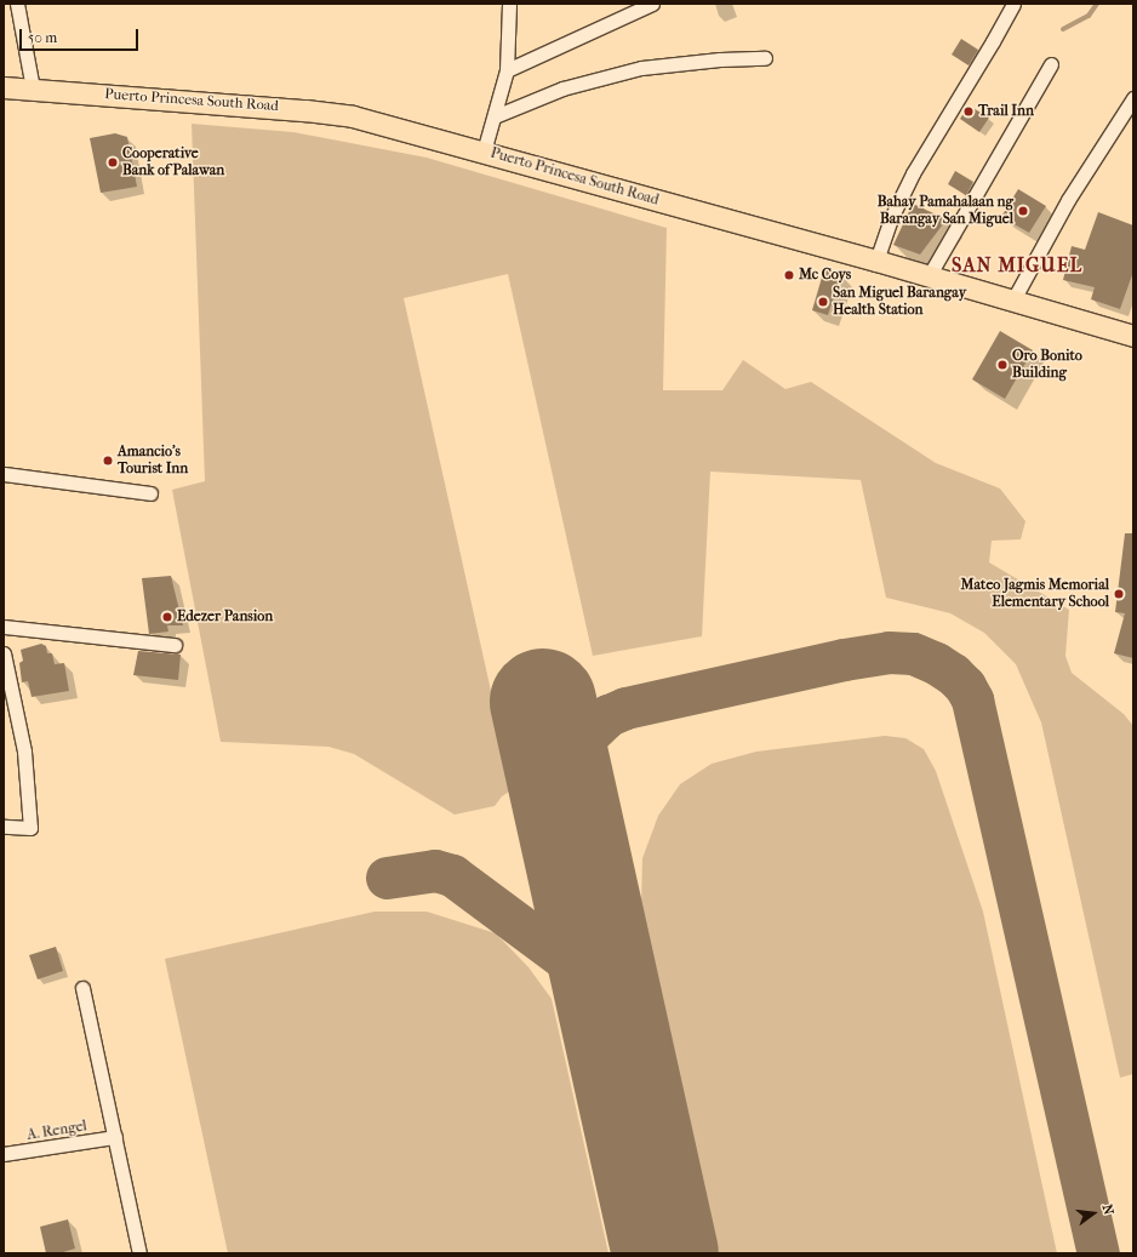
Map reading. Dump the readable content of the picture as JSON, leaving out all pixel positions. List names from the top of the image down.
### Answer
{
  "streets": {
    "main road": ["Puerto Princesa South Road"],
    "street": ["A. Rengel"]
  },
  "districts": ["SAN MIGUEL"],
  "places": [
    "Trail Inn",
    "Cooperative Bank of Palawan",
    "Bahay Pamahalaan ng Barangay San Miguel",
    "Mc Coys",
    "San Miguel Barangay Health Station",
    "Oro Bonito Building",
    "Amancio's Tourist Inn",
    "Mateo Jagmis Memorial Elementary School",
    "Edezer Pansion"
  ],
  "scale_bar": "50 m",
  "north": "right"
}
